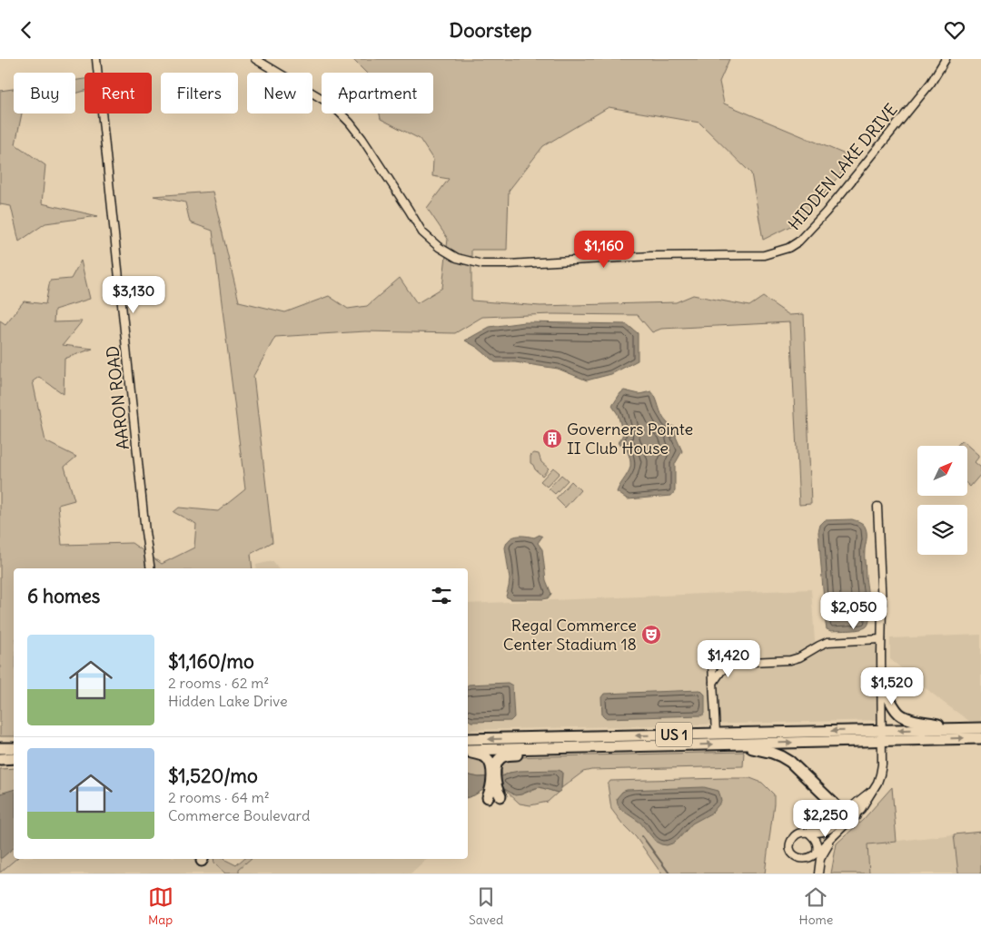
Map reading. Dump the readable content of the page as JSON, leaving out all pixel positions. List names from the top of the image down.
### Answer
{
  "streets": {
    "highway": ["US 1"],
    "street": ["HIDDEN LAKE DRIVE", "AARON ROAD"]
  },
  "places": {
    "building": ["Governers Pointe II Club House"],
    "theatre": ["Regal Commerce Center Stadium 18"]
  },
  "north": "top right",
  "page": {
    "header": "Doorstep",
    "chip": [
      "Buy",
      "Rent",
      "Filters",
      "New",
      "Apartment"
    ],
    "price": [
      "$1,160",
      "$3,130",
      "$2,050",
      "$1,420",
      "$1,520",
      "$2,250"
    ],
    "heading": "6 homes",
    "list": [
      {
        "name": "$1,160/mo",
        "note": "2 rooms · 62 m² · Hidden Lake Drive"
      },
      {
        "name": "$1,520/mo",
        "note": "2 rooms · 64 m² · Commerce Boulevard"
      }
    ],
    "tabs": ["Map", "Saved", "Home"]
  }
}
